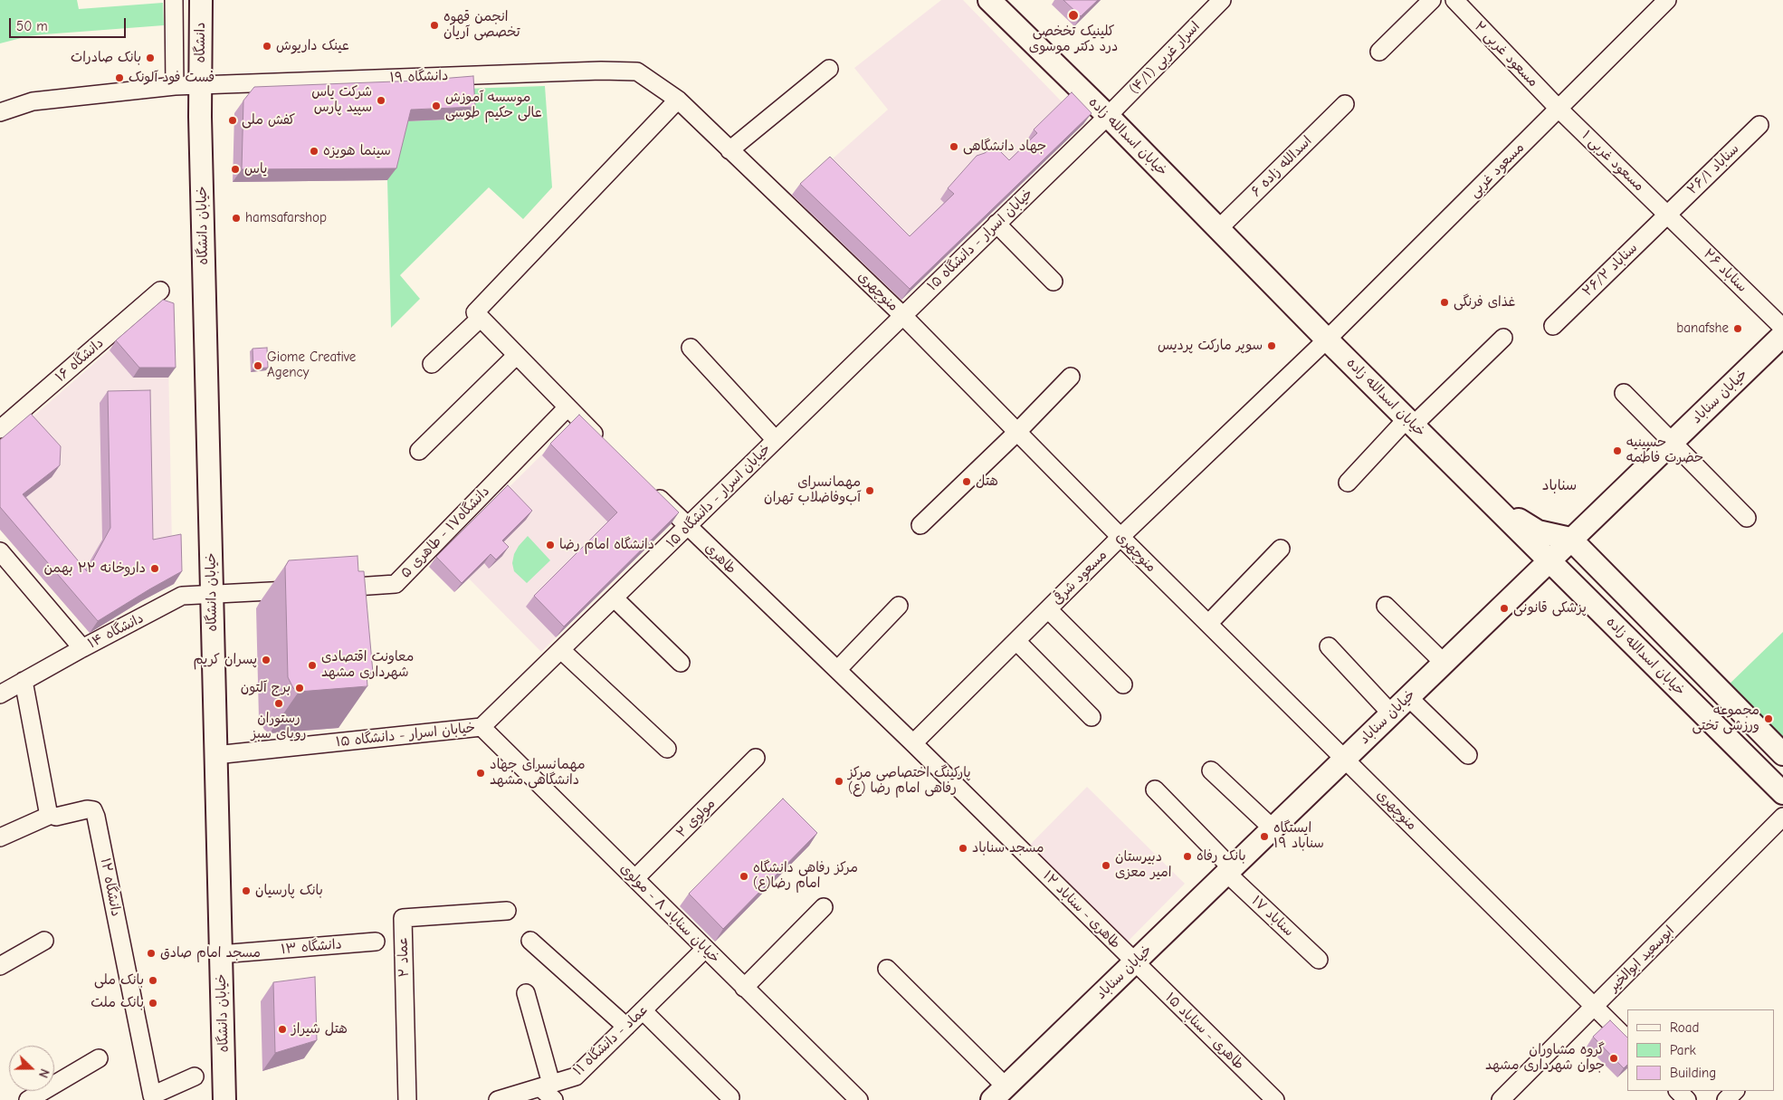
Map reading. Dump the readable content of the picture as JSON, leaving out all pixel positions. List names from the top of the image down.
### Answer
{
  "streets": {
    "main road": [
      "دانشگاه",
      "خیابان اسدالله زاده",
      "خیابان دانشگاه",
      "خیابان سناباد"
    ],
    "street": [
      "مسعود غربی ۲",
      "اسرار غربی (۴/۱)",
      "دانشگاه ۱۹",
      "مسعود غربی ۱",
      "اسدالله زاده ۶",
      "سناباد ۲۶/۱",
      "مسعود غربی",
      "خیابان اسرار - دانشگاه ۱۵",
      "سناباد ۲۶/۲",
      "سناباد ۲۶",
      "منوچهری",
      "دانشگاه ۱۶",
      "دانشگاه۱۷ - طاهری ۵",
      "طاهری",
      "مسعود شرقی",
      "دانشگاه ۱۴",
      "مولوی ۲",
      "دانشگاه ۱۲",
      "طاهری - سناباد ۱۲",
      "خیابان سناباد ۸ - مولوی",
      "سناباد ۱۷",
      "دانشگاه ۱۳",
      "عماد ۲",
      "ابوسعید ابوالخیر",
      "طاهری - سناباد ۱۵",
      "عماد - دانشگاه ۱۱"
    ]
  },
  "crossings": [
    ["دانشگاه", "دانشگاه ۱۹"],
    ["دانشگاه", "خیابان دانشگاه"],
    ["مسعود غربی ۲", "مسعود غربی ۱"],
    ["مسعود غربی ۲", "مسعود غربی"],
    ["اسرار غربی (۴/۱)", "خیابان اسدالله زاده"],
    ["اسرار غربی (۴/۱)", "خیابان اسرار - دانشگاه ۱۵"],
    ["دانشگاه ۱۹", "خیابان دانشگاه"],
    ["دانشگاه ۱۹", "منوچهری"],
    ["خیابان اسدالله زاده", "اسدالله زاده ۶"],
    ["خیابان اسدالله زاده", "مسعود غربی"],
    ["خیابان اسدالله زاده", "خیابان اسرار - دانشگاه ۱۵"],
    ["خیابان اسدالله زاده", "خیابان سناباد"],
    ["خیابان اسدالله زاده", "مسعود شرقی"],
    ["مسعود غربی ۱", "سناباد ۲۶/۱"],
    ["مسعود غربی ۱", "مسعود غربی"],
    ["مسعود غربی ۱", "سناباد ۲۶/۲"],
    ["مسعود غربی ۱", "سناباد ۲۶"],
    ["سناباد ۲۶/۱", "سناباد ۲۶/۲"],
    ["سناباد ۲۶/۱", "سناباد ۲۶"],
    ["مسعود غربی", "مسعود شرقی"],
    ["خیابان دانشگاه", "خیابان اسرار - دانشگاه ۱۵"],
    ["خیابان دانشگاه", "دانشگاه ۱۴"],
    ["خیابان دانشگاه", "دانشگاه ۱۳"],
    ["خیابان اسرار - دانشگاه ۱۵", "منوچهری"],
    ["خیابان اسرار - دانشگاه ۱۵", "طاهری"],
    ["خیابان اسرار - دانشگاه ۱۵", "خیابان سناباد ۸ - مولوی"],
    ["سناباد ۲۶/۲", "سناباد ۲۶"],
    ["منوچهری", "خیابان سناباد"],
    ["منوچهری", "مسعود شرقی"],
    ["منوچهری", "ابوسعید ابوالخیر"],
    ["خیابان سناباد", "طاهری - سناباد ۱۲"],
    ["خیابان سناباد", "سناباد ۱۷"],
    ["خیابان سناباد", "طاهری - سناباد ۱۵"],
    ["طاهری", "مسعود شرقی"],
    ["طاهری", "طاهری - سناباد ۱۲"],
    ["مسعود شرقی", "طاهری - سناباد ۱۲"],
    ["مولوی ۲", "خیابان سناباد ۸ - مولوی"],
    ["طاهری - سناباد ۱۲", "طاهری - سناباد ۱۵"],
    ["خیابان سناباد ۸ - مولوی", "عماد - دانشگاه ۱۱"]
  ],
  "districts": ["سناباد"],
  "places": [
    "کلینیک تخخصی درد دکتر موسوی",
    "انجمن قهوه تخصصی آریان",
    "عینک داریوش",
    "بانک صادرات",
    "فست فود آلونک",
    "شرکت یاس سپید پارس",
    "موسسه آموزش عالی حکیم طوسی",
    "کفش ملی",
    "جهاد دانشگاهی",
    "سینما هویزه",
    "یاس",
    "hamsafarshop",
    "غذای فرنگی",
    "banafshe",
    "سوپر مارکت پردیس",
    "Giome Creative Agency",
    "حسینیه حضرت فاطمه",
    "هتل",
    "مهمانسرای آب‌و‌فاضلاب تهران",
    "دانشگاه امام رضا",
    "داروخانه ۲۲ بهمن",
    "پزشکی قانونی",
    "پسران کریم",
    "معاونت اقتصادی شهرداری مشهد",
    "برج آلتون",
    "رستوران رویای سبز",
    "مجموعه ورزشی تختی",
    "مهمانسرای جهاد دانشگاهی مشهد",
    "پارکینگ اختصاصی مرکز رفاهی امام رضا (ع)",
    "ایستگاه سناباد ۱۹",
    "مسجد سناباد",
    "بانک رفاه",
    "دبیرستان امیر معزی",
    "مرکز رفاهی دانشگاه امام رضا(ع)",
    "بانک پارسیان",
    "مسجد امام صادق",
    "بانک ملی",
    "بانک ملت",
    "هتل شیراز",
    "گروه مشاوران جوان شهرداری مشهد"
  ],
  "legend": ["Road", "Park", "Building"],
  "scale_bar": "50 m",
  "north": "right"
}
